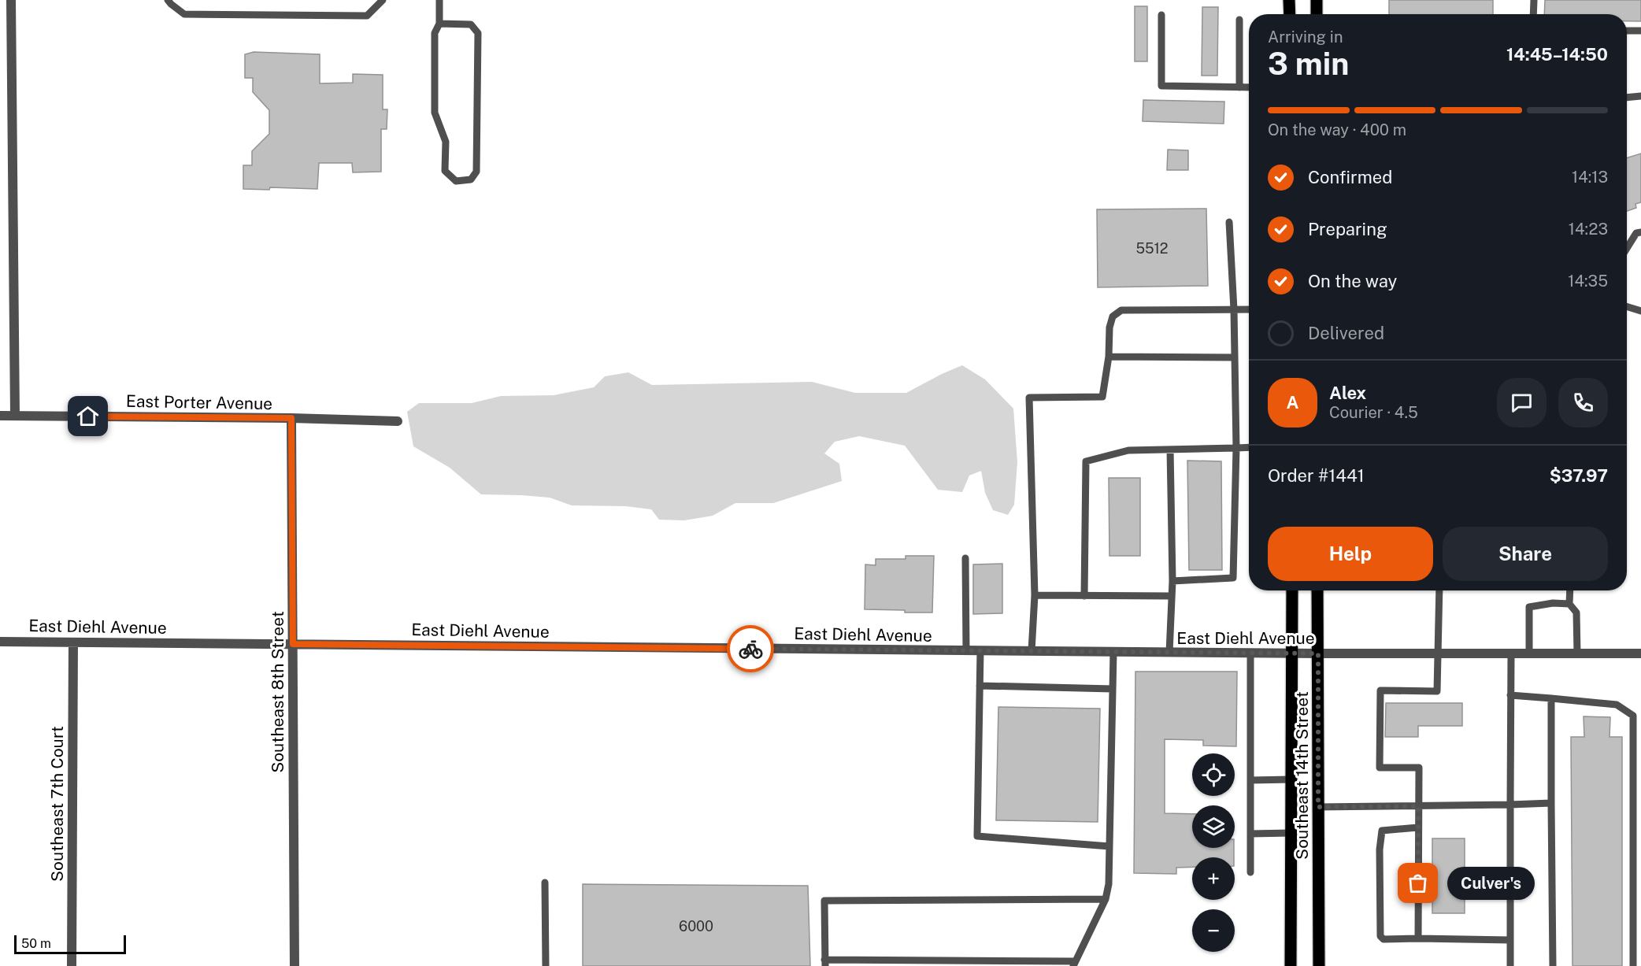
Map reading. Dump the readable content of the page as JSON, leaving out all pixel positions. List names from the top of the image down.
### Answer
{
  "streets": {
    "main road": ["Southeast 14th Street"],
    "street": [
      "East Porter Avenue",
      "East Diehl Avenue",
      "Southeast 8th Street",
      "Southeast 7th Court"
    ]
  },
  "crossings": [
    ["East Porter Avenue", "Southeast 8th Street"],
    ["East Diehl Avenue", "Southeast 8th Street"],
    ["East Diehl Avenue", "Southeast 14th Street"],
    ["East Diehl Avenue", "Southeast 7th Court"]
  ],
  "places": ["Culver's"],
  "house_numbers": ["5512", "6000"],
  "scale_bar": "50 m",
  "page": {
    "heading": ["3 min", "Arriving in", "14:45–14:50"],
    "panel": [
      "Alex",
      "Courier · 4.5",
      "Order #1441",
      "$37.97"
    ],
    "bar": "On the way · 400 m",
    "list": [
      ["Confirmed", "14:13"],
      ["Preparing", "14:23"],
      ["On the way", "14:35"],
      "Delivered"
    ],
    "round": "A",
    "buttons": ["Help", "Share"],
    "map_buttons": ["+", "−"],
    "bubble": "Culver's",
    "scale": "50 m"
  }
}
